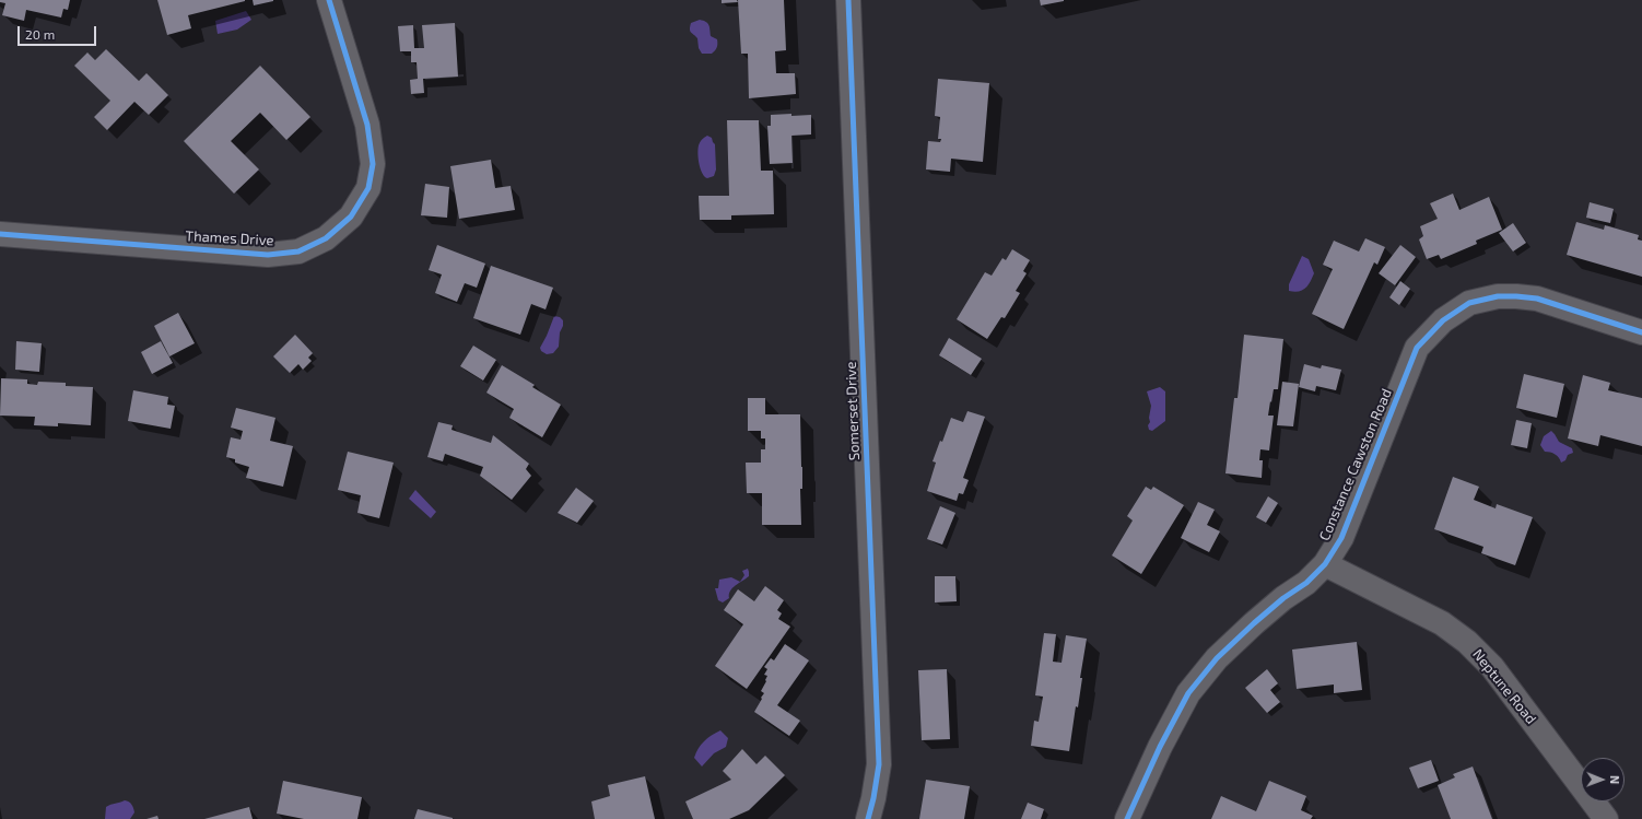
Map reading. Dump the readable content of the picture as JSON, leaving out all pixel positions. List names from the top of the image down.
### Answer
{
  "streets": {
    "street": [
      "Thames Drive",
      "Somerset Drive",
      "Constance Cawston Road",
      "Neptune Road"
    ]
  },
  "crossings": [
    ["Constance Cawston Road", "Neptune Road"]
  ],
  "scale_bar": "20 m",
  "north": "right"
}
